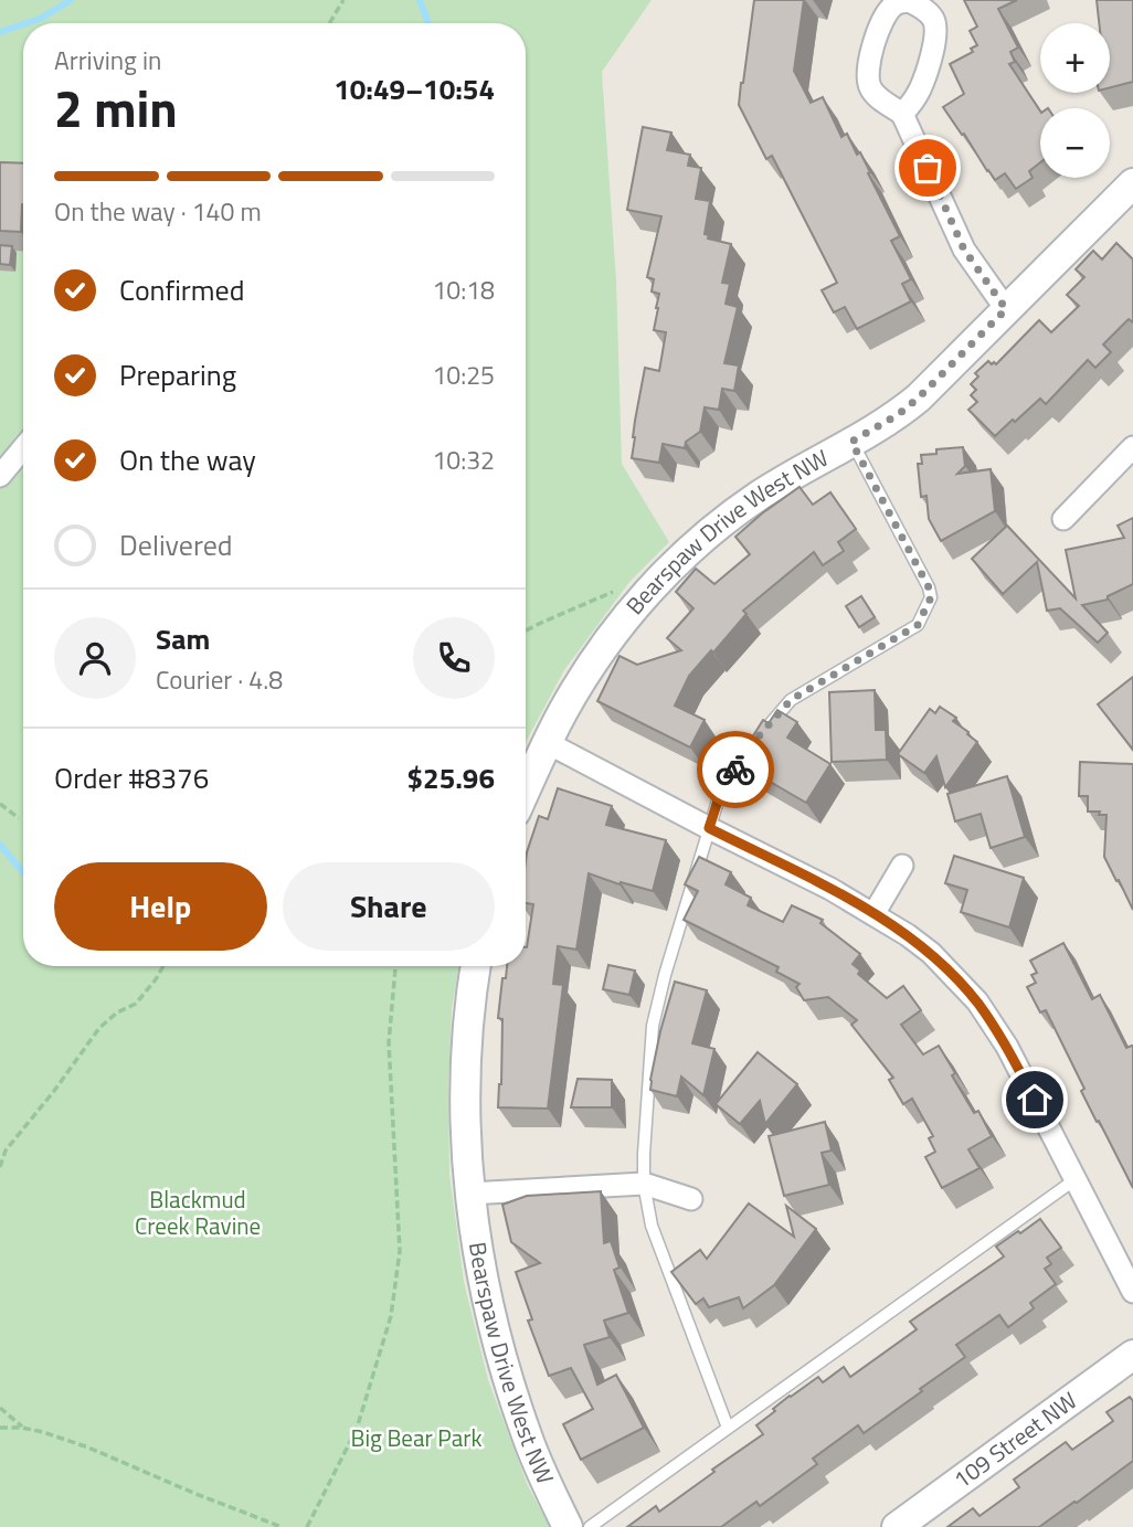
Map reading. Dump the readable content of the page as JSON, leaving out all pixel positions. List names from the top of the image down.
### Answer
{
  "streets": {
    "street": ["Bearspaw Drive West NW", "109 Street NW"]
  },
  "parks": ["Blackmud Creek Ravine", "Big Bear Park"],
  "page": {
    "map_buttons": ["+", "−"],
    "heading": ["2 min", "Arriving in", "10:49–10:54"],
    "panel": [
      "Sam",
      "Courier · 4.8",
      "Order #8376",
      "$25.96"
    ],
    "bar": "On the way · 140 m",
    "list": [
      ["Confirmed", "10:18"],
      ["Preparing", "10:25"],
      ["On the way", "10:32"],
      "Delivered"
    ],
    "buttons": ["Help", "Share"]
  }
}
